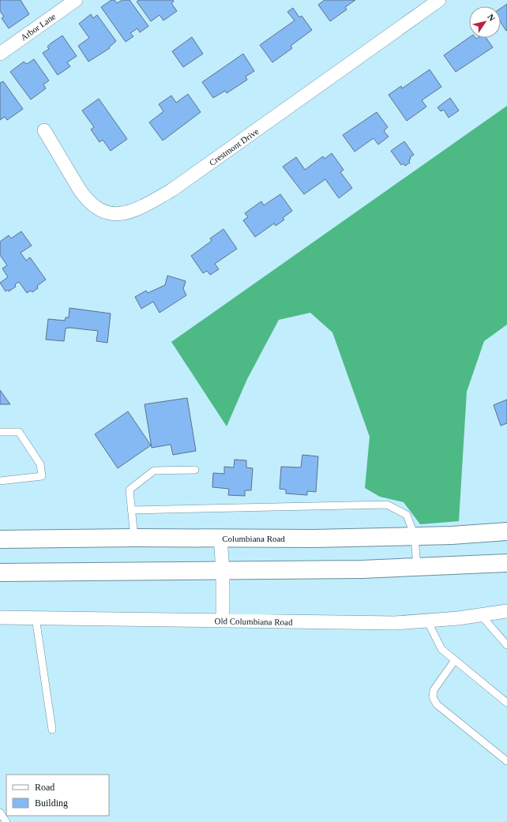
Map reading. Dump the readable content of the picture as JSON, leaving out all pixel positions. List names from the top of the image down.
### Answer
{
  "streets": {
    "main road": ["Columbiana Road"],
    "street": ["Arbor Lane", "Crestmont Drive", "Old Columbiana Road"]
  },
  "legend": ["Road", "Building"],
  "north": "top right"
}
